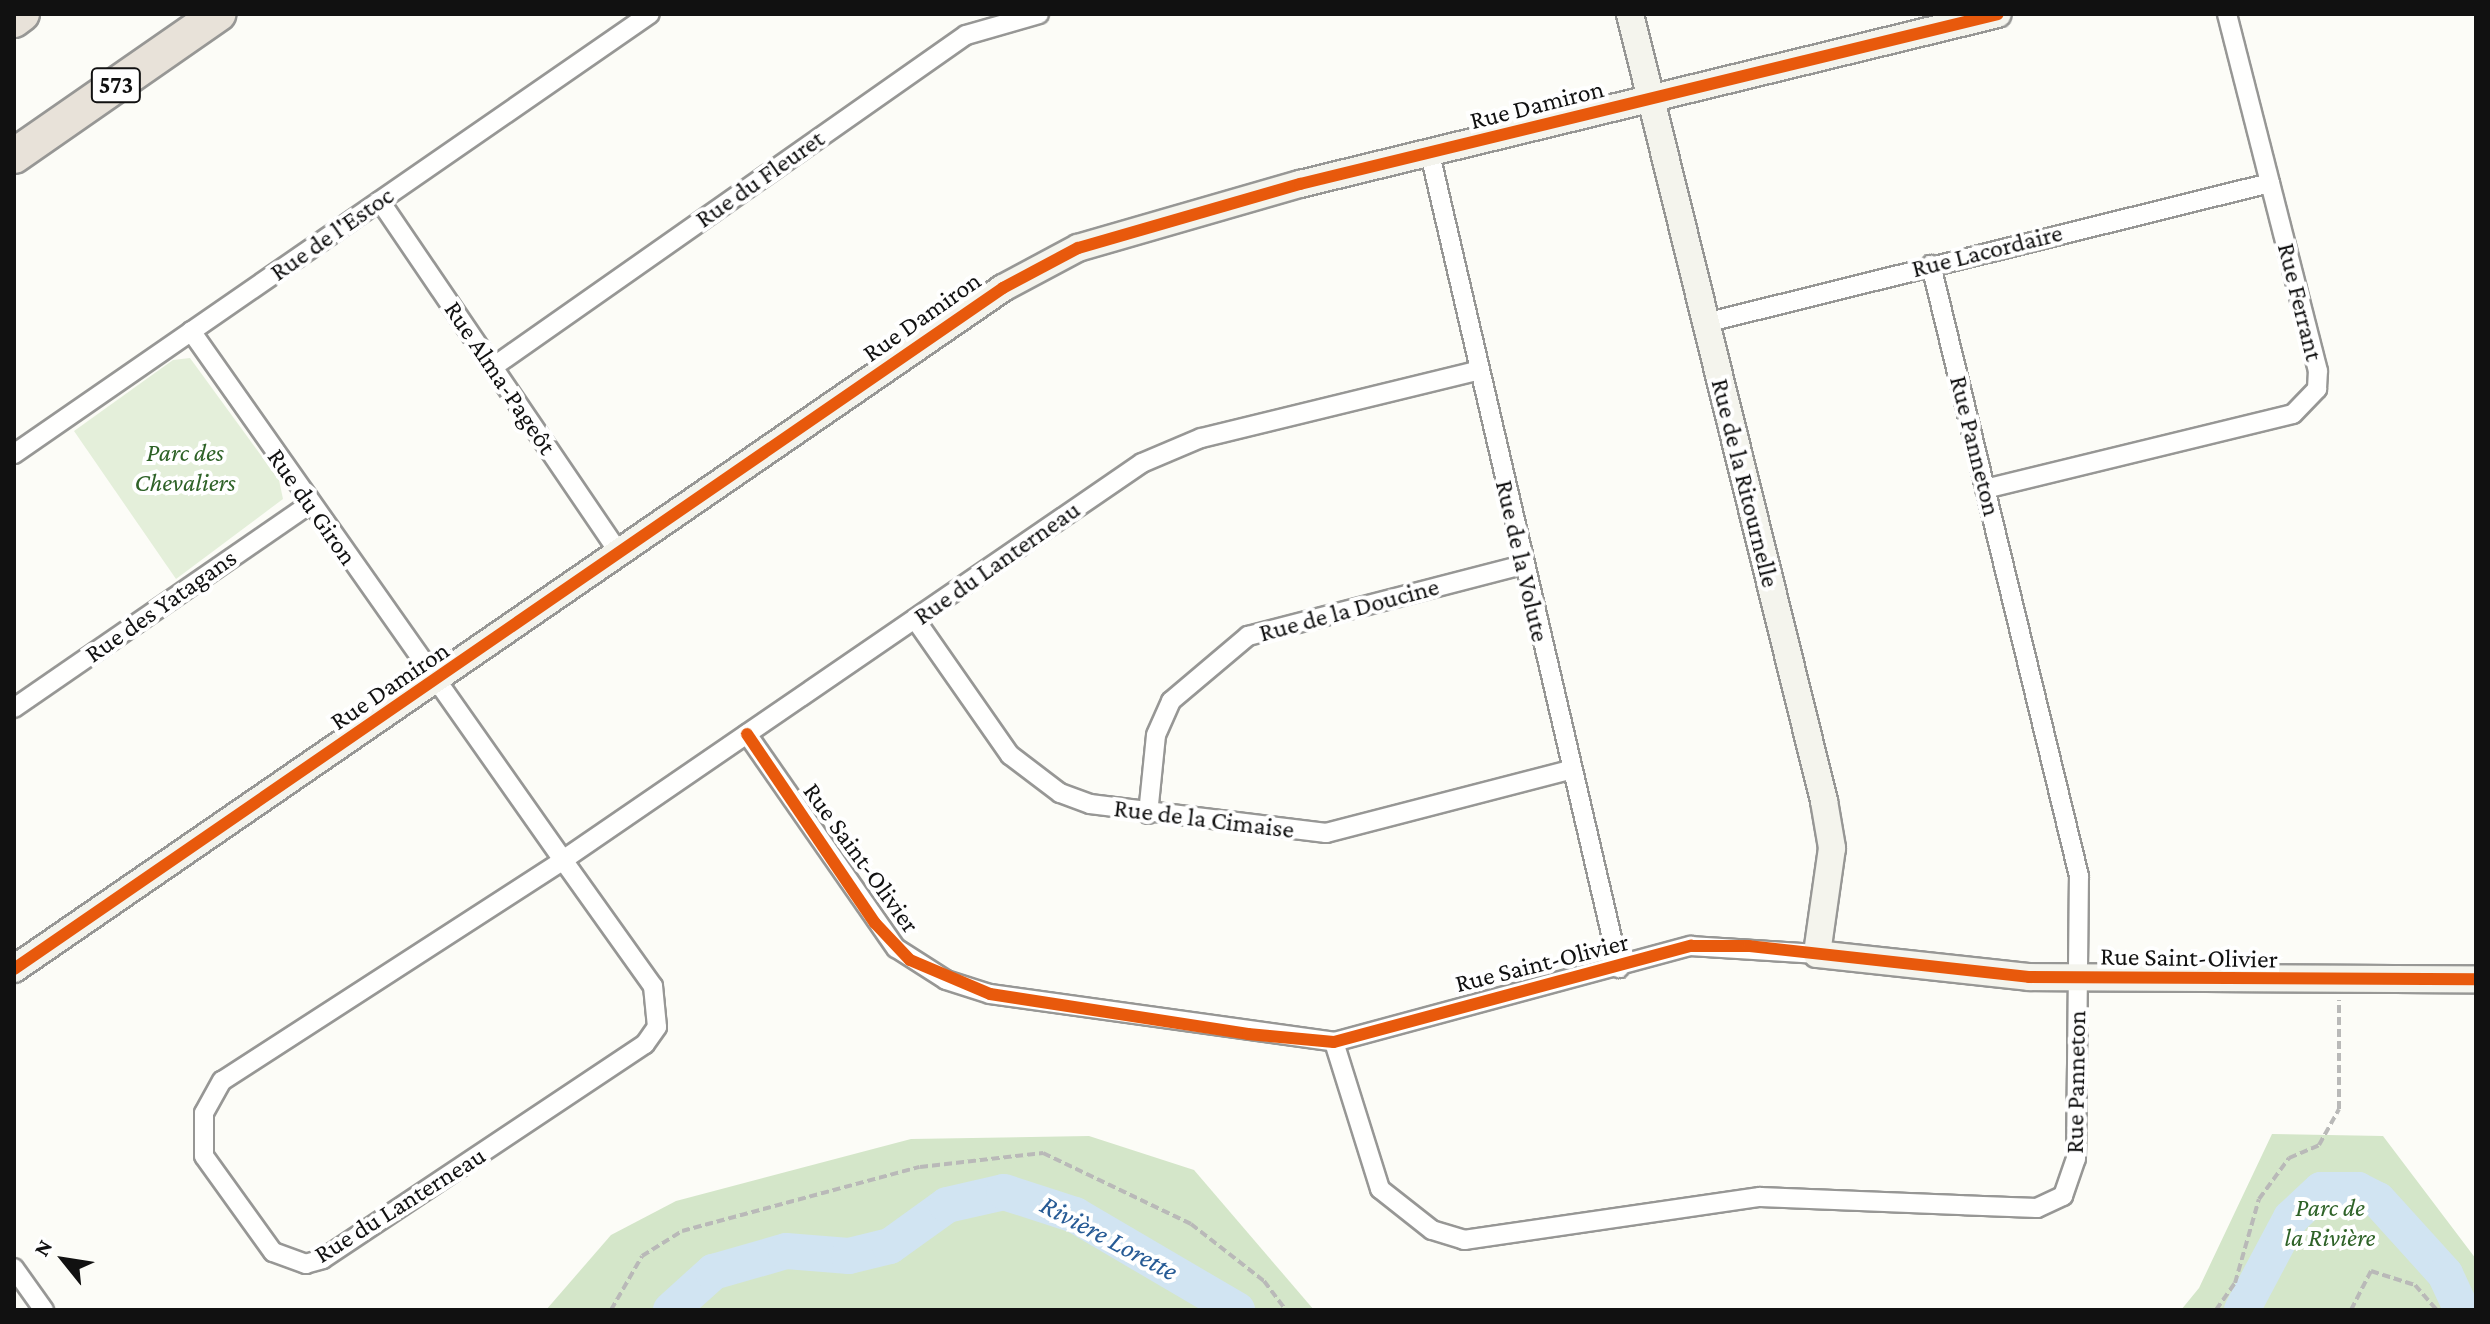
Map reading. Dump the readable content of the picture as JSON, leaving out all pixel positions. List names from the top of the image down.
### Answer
{
  "streets": {
    "highway": ["573"],
    "street": [
      "Rue Damiron",
      "Rue du Fleuret",
      "Rue de l'Estoc",
      "Rue Lacordaire",
      "Rue Ferrant",
      "Rue Alma-Pageôt",
      "Rue Panneton",
      "Rue de la Ritournelle",
      "Rue du Giron",
      "Rue de la Volute",
      "Rue du Lanterneau",
      "Rue des Yatagans",
      "Rue de la Doucine",
      "Rue de la Cimaise",
      "Rue Saint-Olivier"
    ]
  },
  "crossings": [
    ["Rue Damiron", "Rue Alma-Pageôt"],
    ["Rue Damiron", "Rue de la Ritournelle"],
    ["Rue Damiron", "Rue du Giron"],
    ["Rue Damiron", "Rue de la Volute"],
    ["Rue Damiron", "Rue du Lanterneau"],
    ["Rue du Fleuret", "Rue Alma-Pageôt"],
    ["Rue de l'Estoc", "Rue Alma-Pageôt"],
    ["Rue de l'Estoc", "Rue du Giron"],
    ["Rue Lacordaire", "Rue Ferrant"],
    ["Rue Lacordaire", "Rue Panneton"],
    ["Rue Lacordaire", "Rue de la Ritournelle"],
    ["Rue Ferrant", "Rue Panneton"],
    ["Rue Panneton", "Rue Saint-Olivier"],
    ["Rue de la Ritournelle", "Rue Saint-Olivier"],
    ["Rue du Giron", "Rue du Lanterneau"],
    ["Rue du Giron", "Rue des Yatagans"],
    ["Rue de la Volute", "Rue du Lanterneau"],
    ["Rue de la Volute", "Rue de la Doucine"],
    ["Rue de la Volute", "Rue de la Cimaise"],
    ["Rue de la Volute", "Rue Saint-Olivier"],
    ["Rue du Lanterneau", "Rue de la Cimaise"],
    ["Rue du Lanterneau", "Rue Saint-Olivier"],
    ["Rue de la Doucine", "Rue de la Cimaise"]
  ],
  "water": ["Rivière Lorette"],
  "parks": ["Parc des Chevaliers", "Parc de la Rivière"],
  "north": "top left"
}
